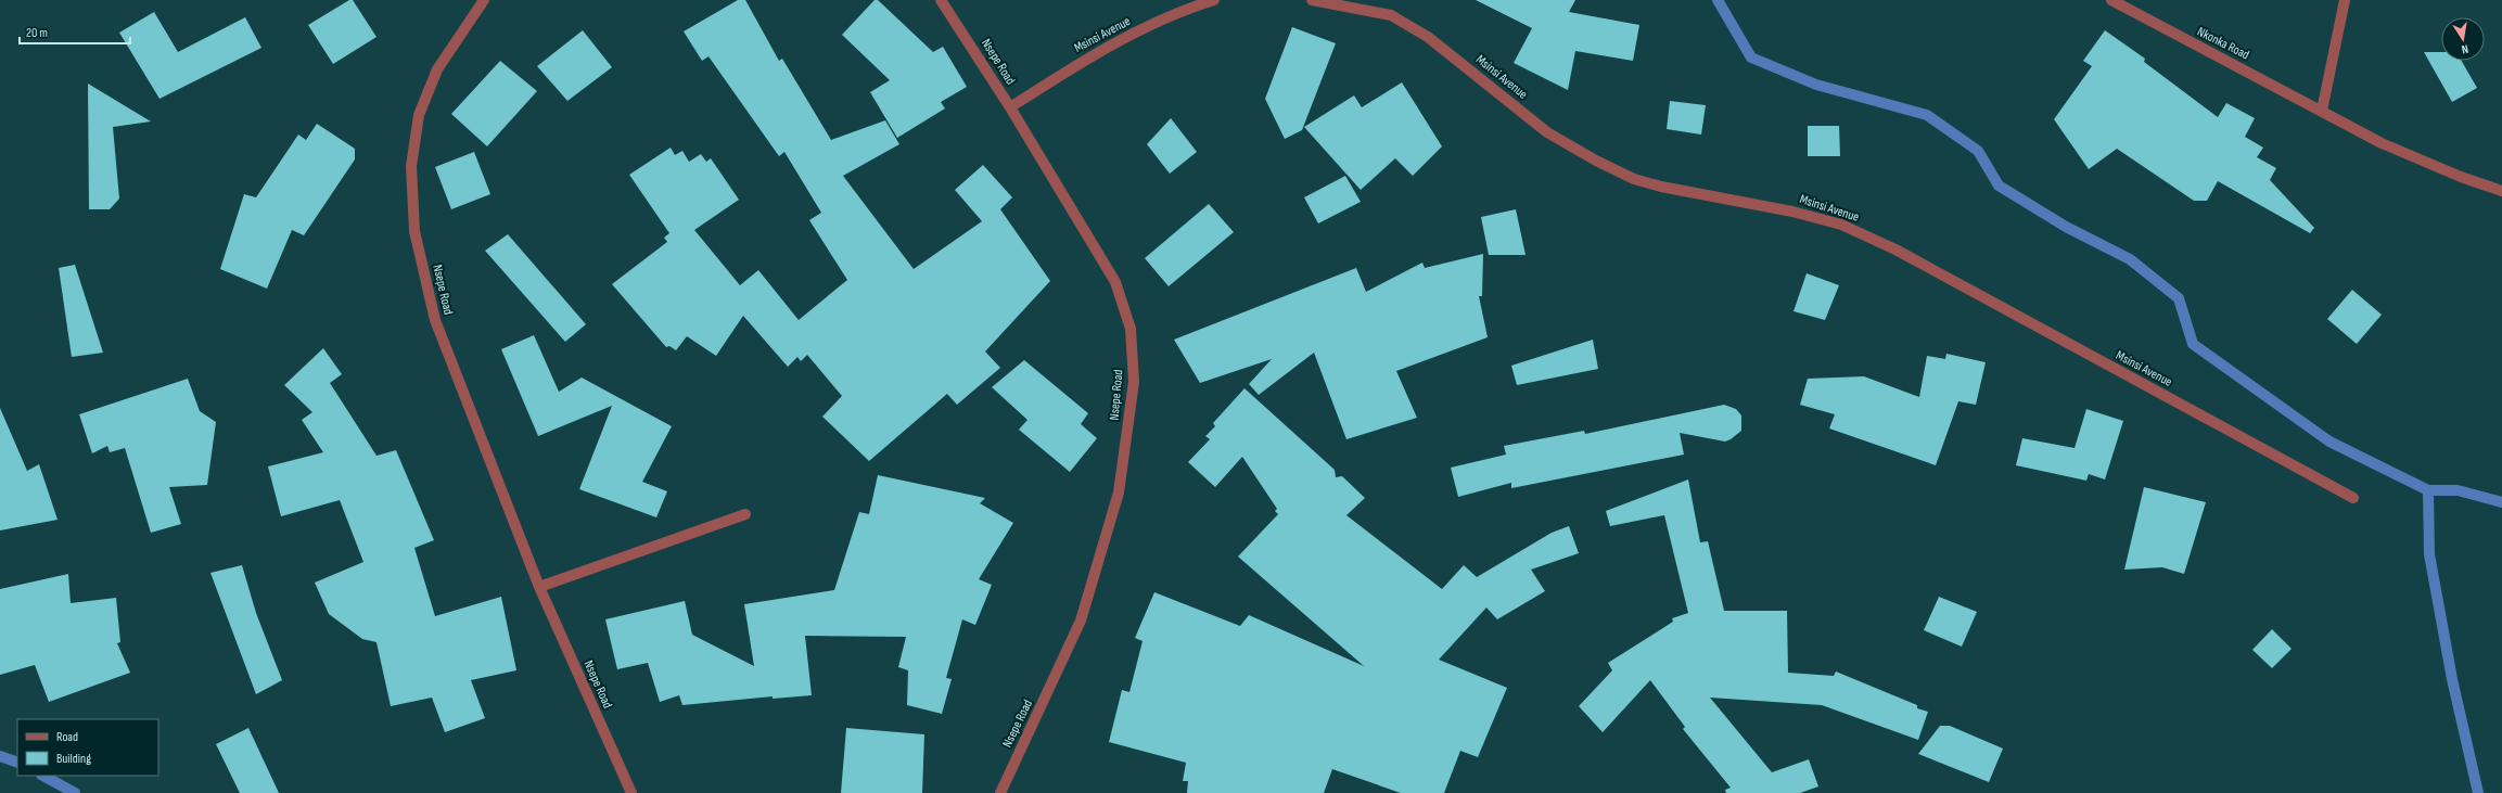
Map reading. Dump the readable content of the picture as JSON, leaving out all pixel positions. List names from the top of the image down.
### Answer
{
  "streets": {
    "street": ["Msinsi Avenue", "Nkonka Road", "Nsepe Road"]
  },
  "crossings": [
    ["Msinsi Avenue", "Nsepe Road"]
  ],
  "legend": ["Road", "Building"],
  "scale_bar": "20 m",
  "north": "bottom"
}
